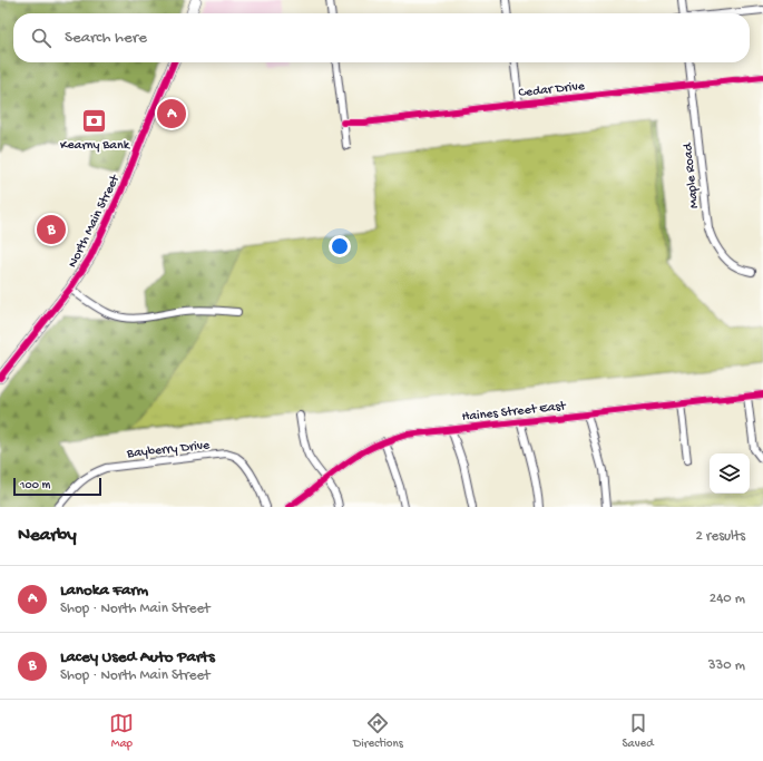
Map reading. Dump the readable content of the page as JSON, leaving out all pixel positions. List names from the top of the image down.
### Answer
{
  "streets": {
    "highway": ["North Main Street"],
    "street": [
      "Cedar Drive",
      "Maple Road",
      "Haines Street East",
      "Bayberry Drive"
    ]
  },
  "crossings": [
    ["Cedar Drive", "Maple Road"]
  ],
  "places": {
    "bank": ["Kearny Bank"]
  },
  "scale_bar": "100 m",
  "page": {
    "search": "Search here",
    "pins": ["A", "B"],
    "scale": "100 m",
    "heading": ["Nearby", "2 results"],
    "list": [
      {
        "mark": "A",
        "name": "Lanoka Farm",
        "note": "Shop · North Main Street",
        "value": "240 m"
      },
      {
        "mark": "B",
        "name": "Lacey Used Auto Parts",
        "note": "Shop · North Main Street",
        "value": "330 m"
      }
    ],
    "nav": ["Map", "Directions", "Saved"]
  }
}
